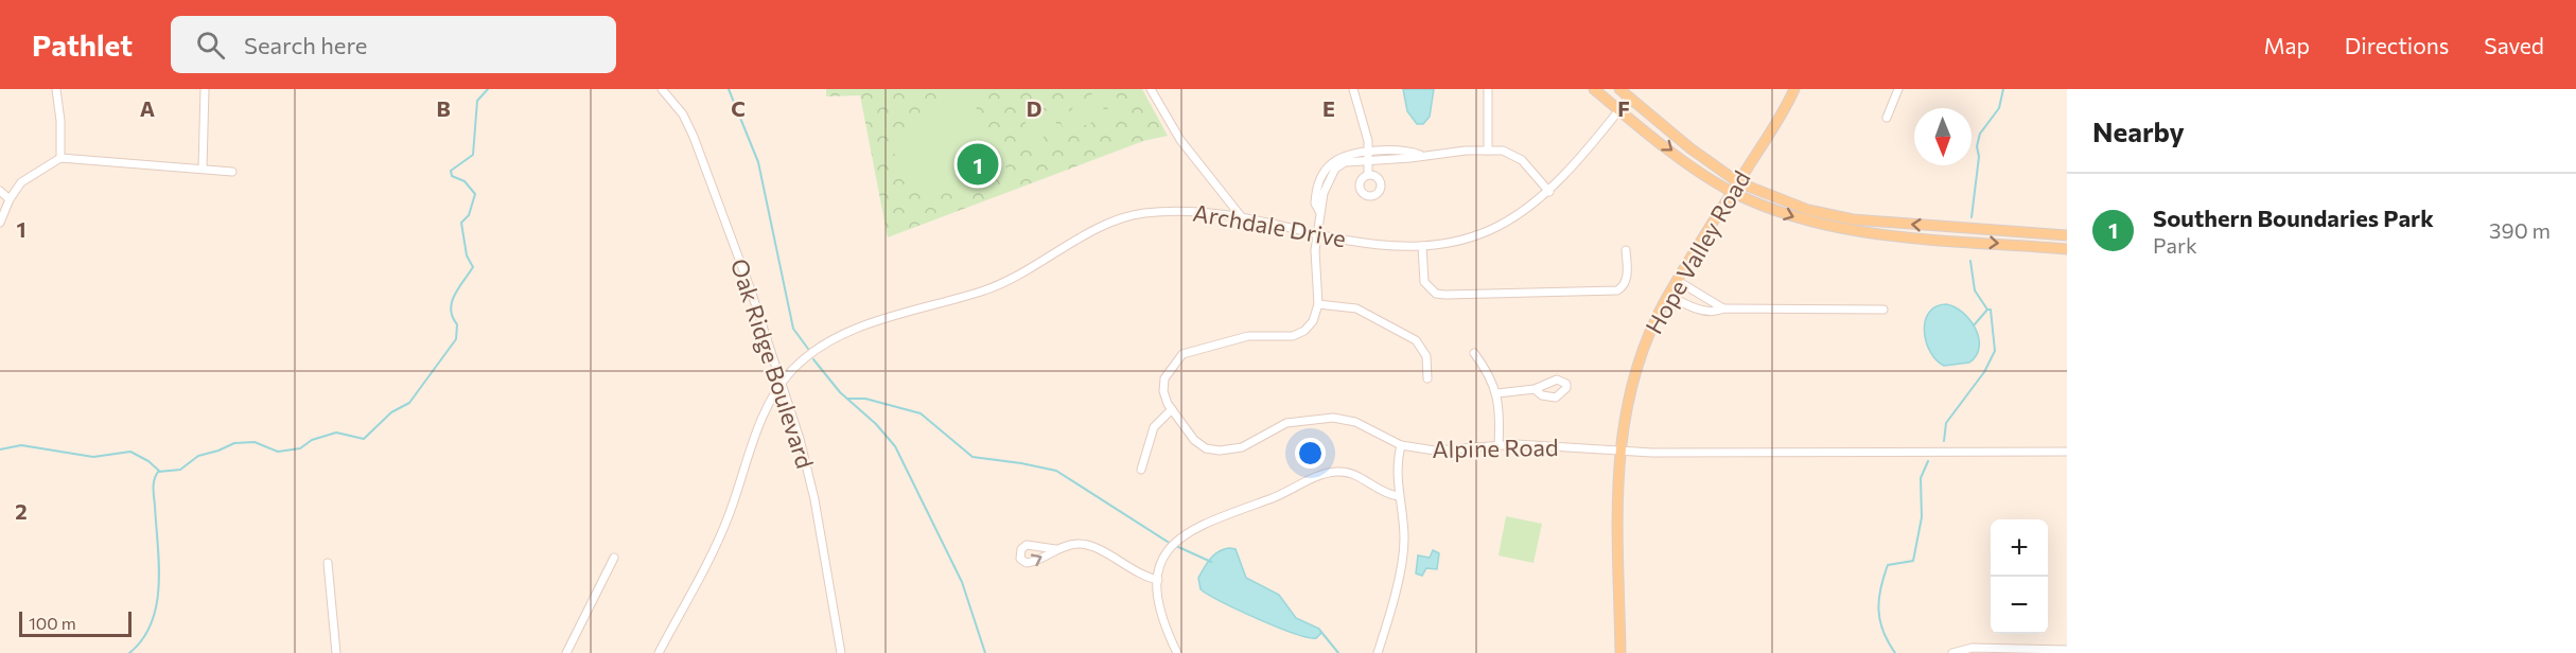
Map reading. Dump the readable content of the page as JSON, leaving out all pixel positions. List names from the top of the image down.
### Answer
{
  "streets": {
    "main road": ["Hope Valley Road"],
    "street": ["Archdale Drive", "Oak Ridge Boulevard", "Alpine Road"]
  },
  "crossings": [
    ["Archdale Drive", "Oak Ridge Boulevard"],
    ["Hope Valley Road", "Alpine Road"]
  ],
  "scale_bar": "100 m",
  "north": "bottom",
  "page": {
    "header": "Pathlet",
    "search": "Search here",
    "nav": ["Map", "Directions", "Saved"],
    "heading": "Nearby",
    "pins": "1",
    "list": [
      {
        "mark": "1",
        "name": "Southern Boundaries Park",
        "note": "Park",
        "value": "390 m"
      }
    ],
    "map_buttons": ["+", "−"],
    "scale": "100 m"
  },
  "grid": {
    "columns": [
      "A",
      "B",
      "C",
      "D",
      "E",
      "F"
    ],
    "rows": ["1", "2"]
  }
}
